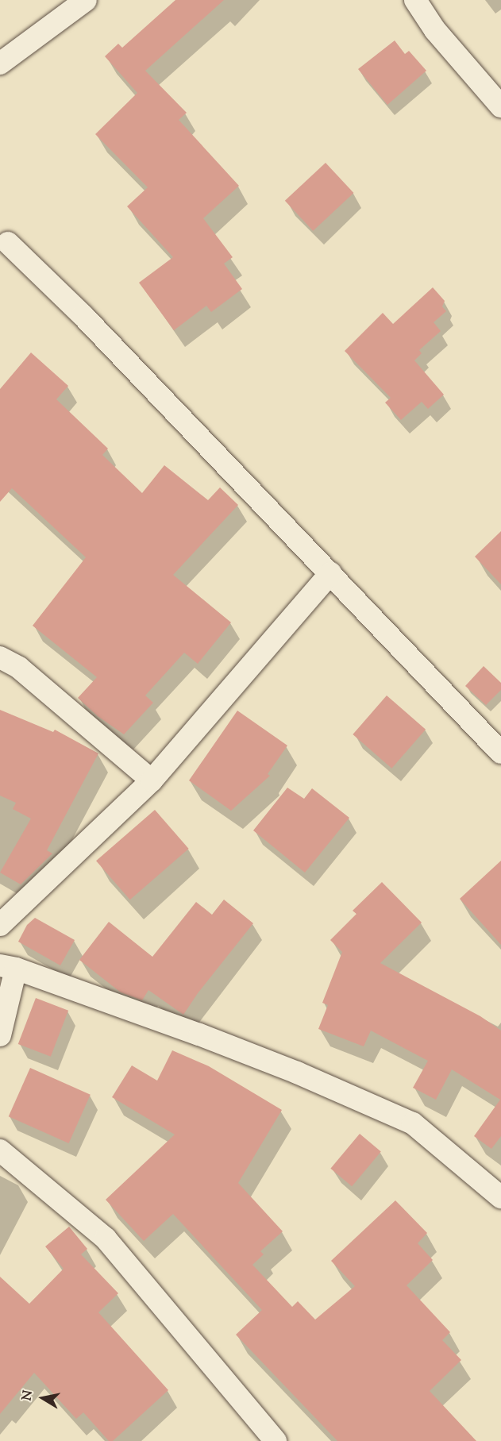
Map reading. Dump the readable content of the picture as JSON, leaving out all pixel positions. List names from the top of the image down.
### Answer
{
  "north": "left"
}
